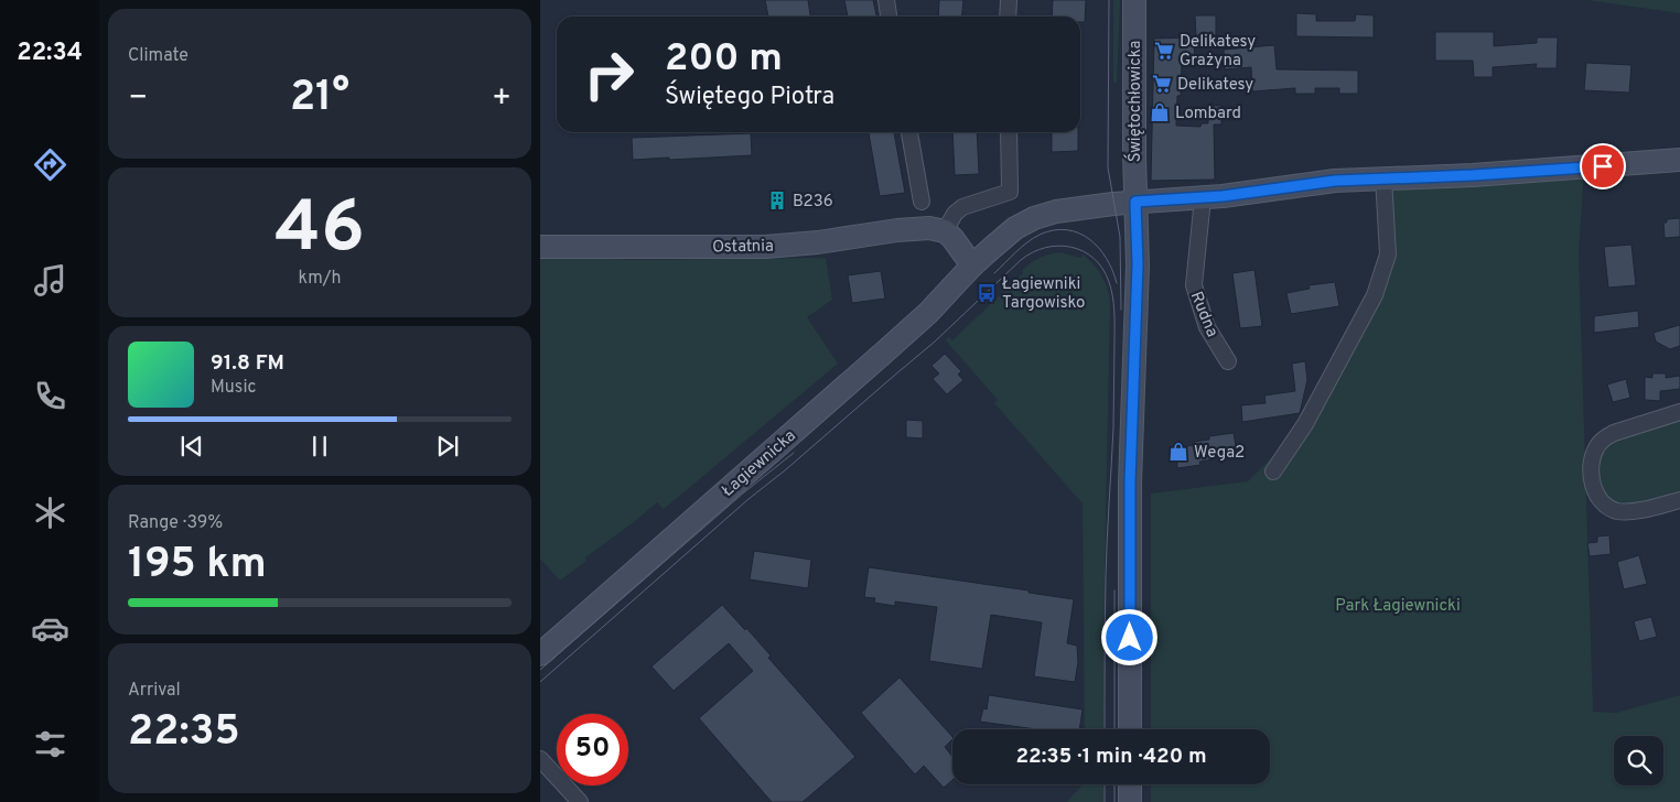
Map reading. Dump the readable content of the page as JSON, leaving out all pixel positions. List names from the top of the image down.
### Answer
{
  "streets": {
    "street": [
      "Świętochłowicka",
      "Ostatnia",
      "Rudna",
      "Łagiewnicka"
    ]
  },
  "parks": ["Park Łagiewnicki"],
  "places": {
    "supermarket": ["Delikatesy Grażyna", "Delikatesy"],
    "shop": ["Lombard", "Wega2"],
    "building": ["B236"],
    "bus stop": ["Łagiewniki Targowisko"]
  },
  "page": {
    "tabs": "22:34",
    "tile": [
      "Climate",
      ["46", "km/h"],
      ["Range · 39%", "195 km"],
      ["Arrival", "22:35"]
    ],
    "turn": ["200 m", "Świętego Piotra"],
    "heat": ["−", "21°", "+"],
    "song": ["91.8 FM", "Music"],
    "limit": "50",
    "trip": "22:35 · 1 min · 420 m"
  }
}
